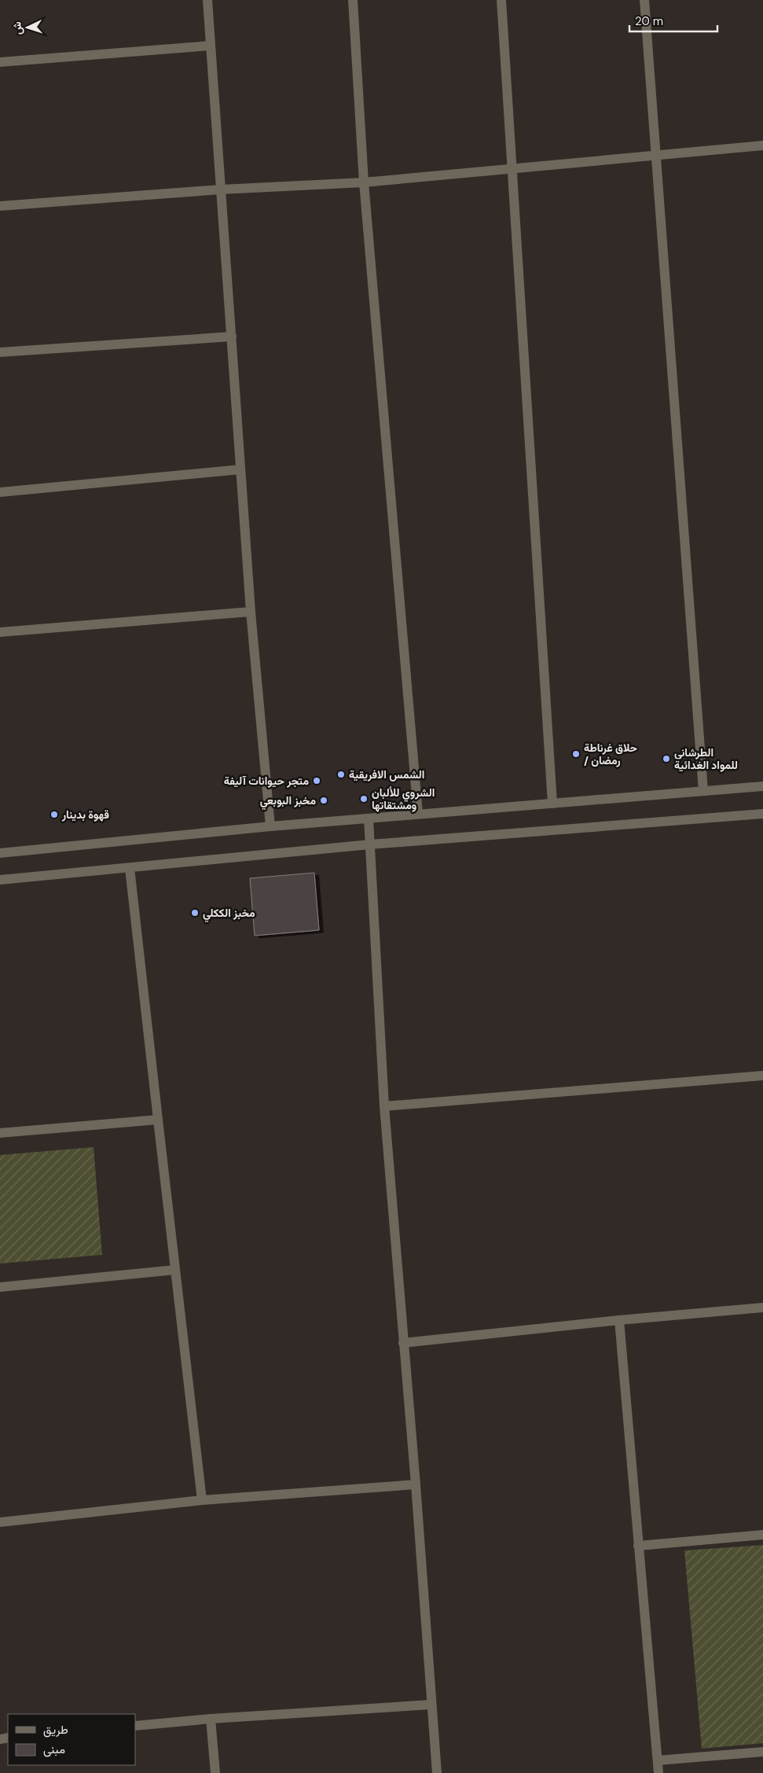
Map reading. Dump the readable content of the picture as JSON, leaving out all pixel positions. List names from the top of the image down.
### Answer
{
  "places": [
    "حلاق غرناطة / رمضان",
    "الطرشاني للمواد الغدائية",
    "الشمس الافريقية",
    "متجر حيوانات آليفة",
    "الشروي للألبان ومشتقاتها",
    "مخبز البوبعي",
    "قهوة بدينار",
    "مخبز الككلي"
  ],
  "legend": ["طريق", "مبنى"],
  "scale_bar": "20 m",
  "north": "left"
}
